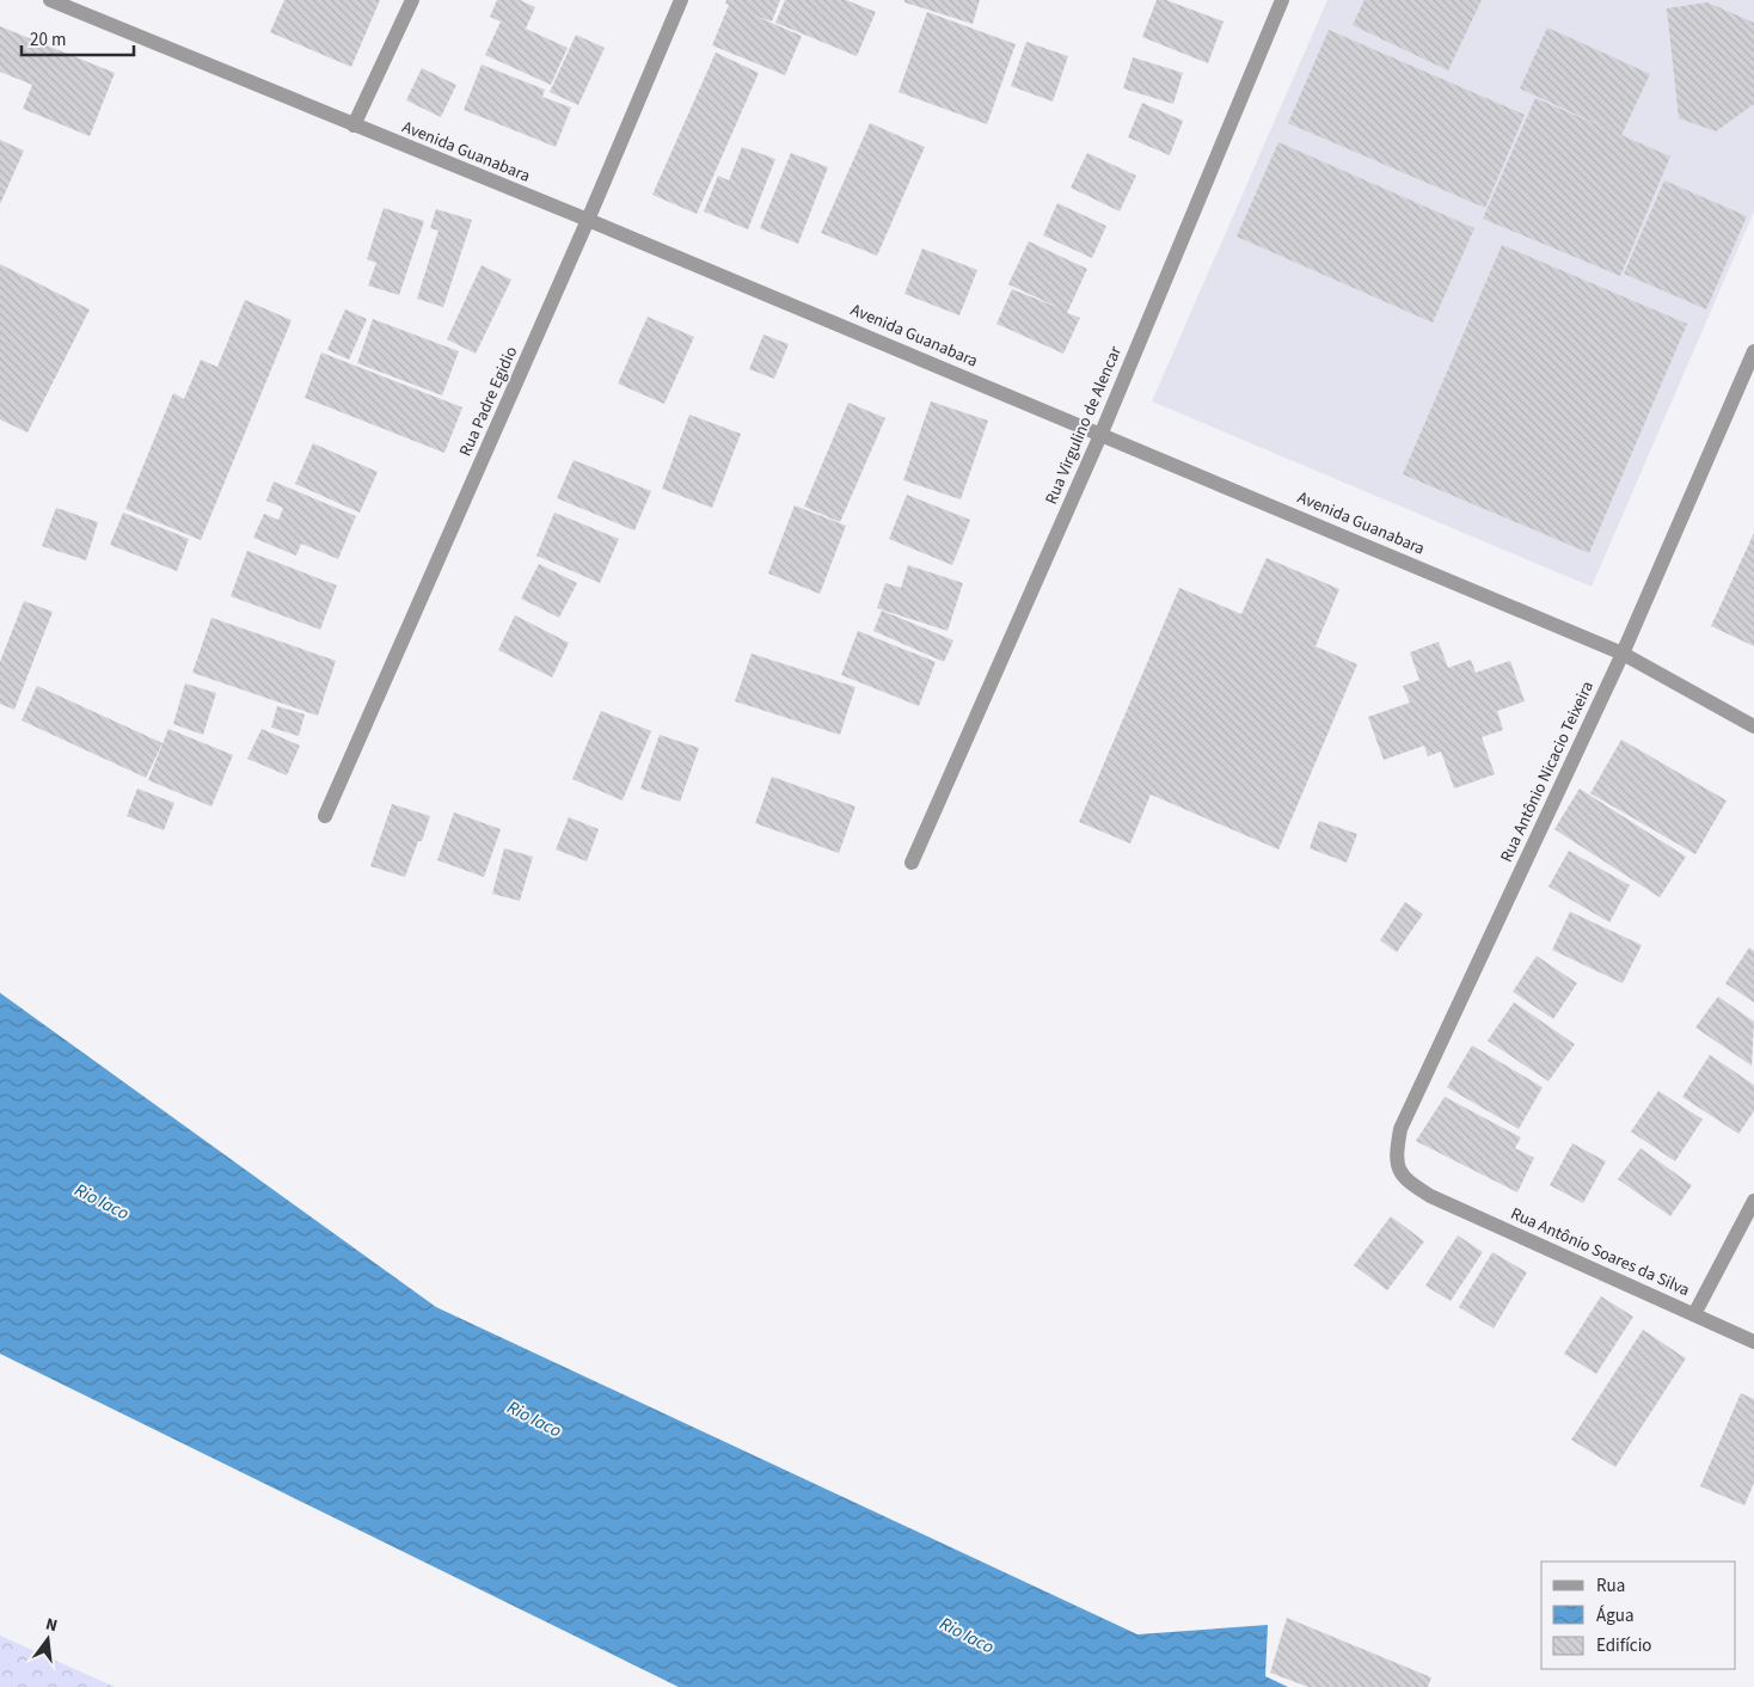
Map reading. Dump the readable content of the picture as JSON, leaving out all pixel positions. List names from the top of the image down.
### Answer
{
  "streets": {
    "street": [
      "Avenida Guanabara",
      "Rua Padre Egidio",
      "Rua Virgulino de Alencar",
      "Rua Antônio Nicacio Teixeira",
      "Rua Antônio Soares da Silva"
    ]
  },
  "crossings": [
    ["Avenida Guanabara", "Rua Padre Egidio"],
    ["Avenida Guanabara", "Rua Virgulino de Alencar"],
    ["Avenida Guanabara", "Rua Antônio Nicacio Teixeira"],
    ["Rua Antônio Nicacio Teixeira", "Rua Antônio Soares da Silva"]
  ],
  "water": ["Rio Iaco"],
  "legend": ["Rua", "Água", "Edifício"],
  "scale_bar": "20 m",
  "north": "top"
}
